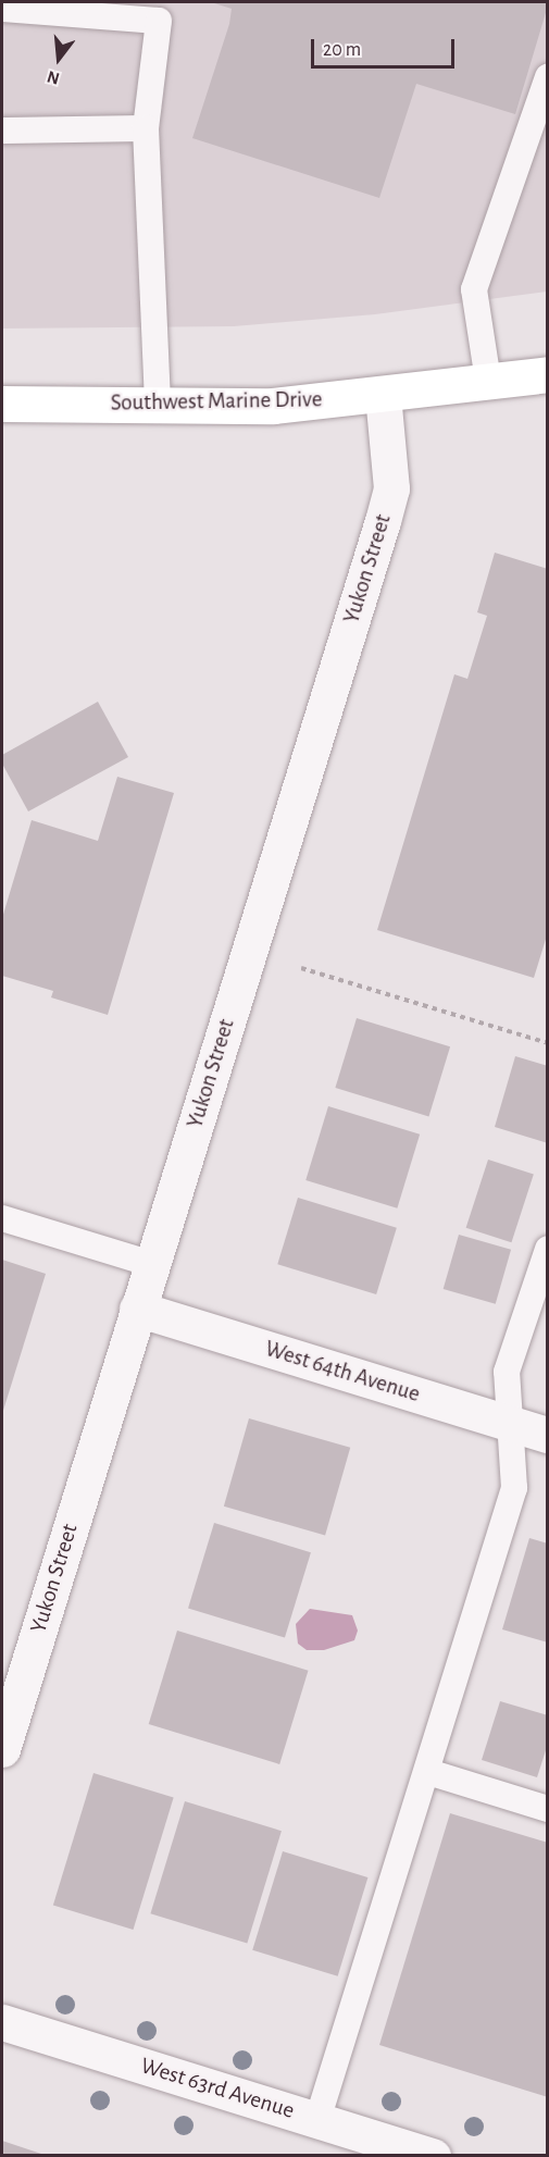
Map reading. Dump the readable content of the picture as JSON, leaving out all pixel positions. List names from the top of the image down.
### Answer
{
  "streets": {
    "main road": ["Southwest Marine Drive"],
    "street": ["Yukon Street", "West 64th Avenue", "West 63rd Avenue"]
  },
  "crossings": [
    ["Southwest Marine Drive", "Yukon Street"],
    ["Yukon Street", "West 64th Avenue"]
  ],
  "scale_bar": "20 m",
  "north": "bottom"
}
